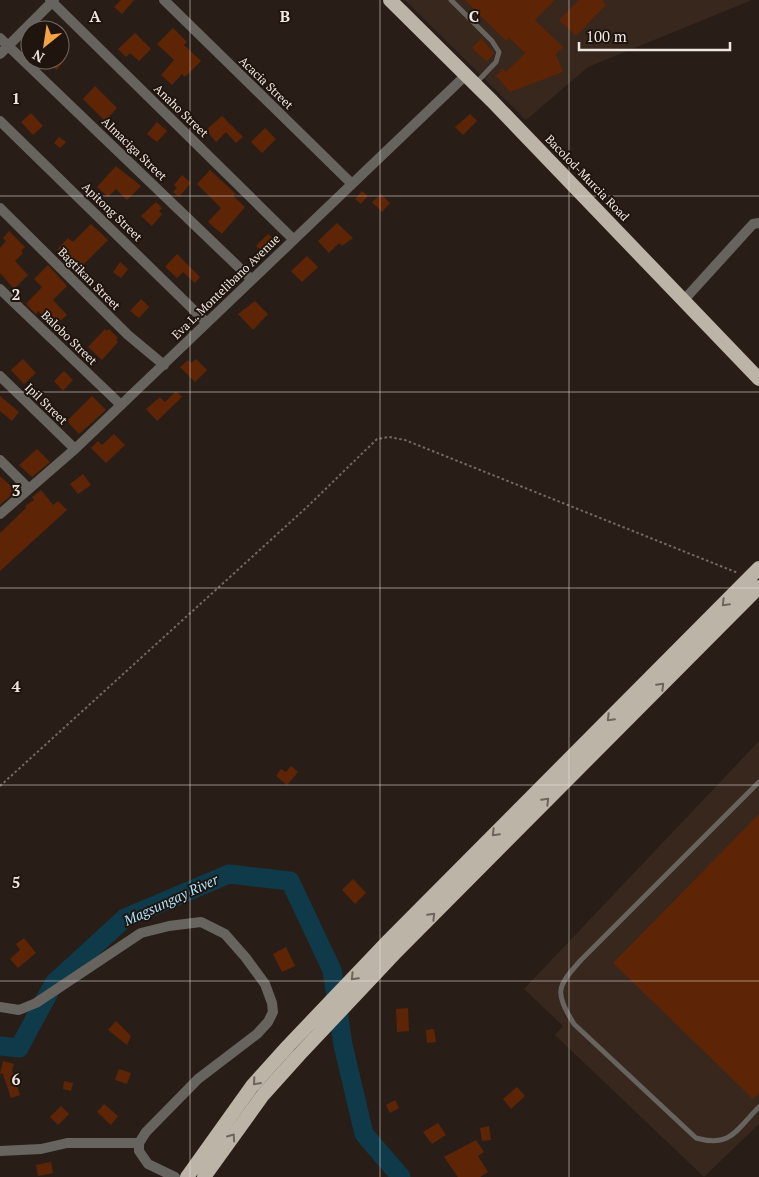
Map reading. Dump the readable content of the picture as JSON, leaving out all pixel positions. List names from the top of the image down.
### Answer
{
  "streets": {
    "highway": ["Bacolod-Murcia Road"],
    "street": [
      "Acacia Street",
      "Anaho Street",
      "Almaciga Street",
      "Apitong Street",
      "Bagtikan Street",
      "Eva L. Montelibano Avenue",
      "Balobo Street",
      "Ipil Street"
    ]
  },
  "crossings": [
    ["Acacia Street", "Eva L. Montelibano Avenue"],
    ["Anaho Street", "Eva L. Montelibano Avenue"],
    ["Almaciga Street", "Eva L. Montelibano Avenue"],
    ["Bacolod-Murcia Road", "Eva L. Montelibano Avenue"],
    ["Apitong Street", "Eva L. Montelibano Avenue"],
    ["Bagtikan Street", "Eva L. Montelibano Avenue"],
    ["Eva L. Montelibano Avenue", "Balobo Street"],
    ["Eva L. Montelibano Avenue", "Ipil Street"]
  ],
  "water": ["Magsungay River"],
  "scale_bar": "100 m",
  "north": "bottom left",
  "grid": {
    "columns": ["A", "B", "C"],
    "rows": [
      "1",
      "2",
      "3",
      "4",
      "5",
      "6"
    ]
  }
}
